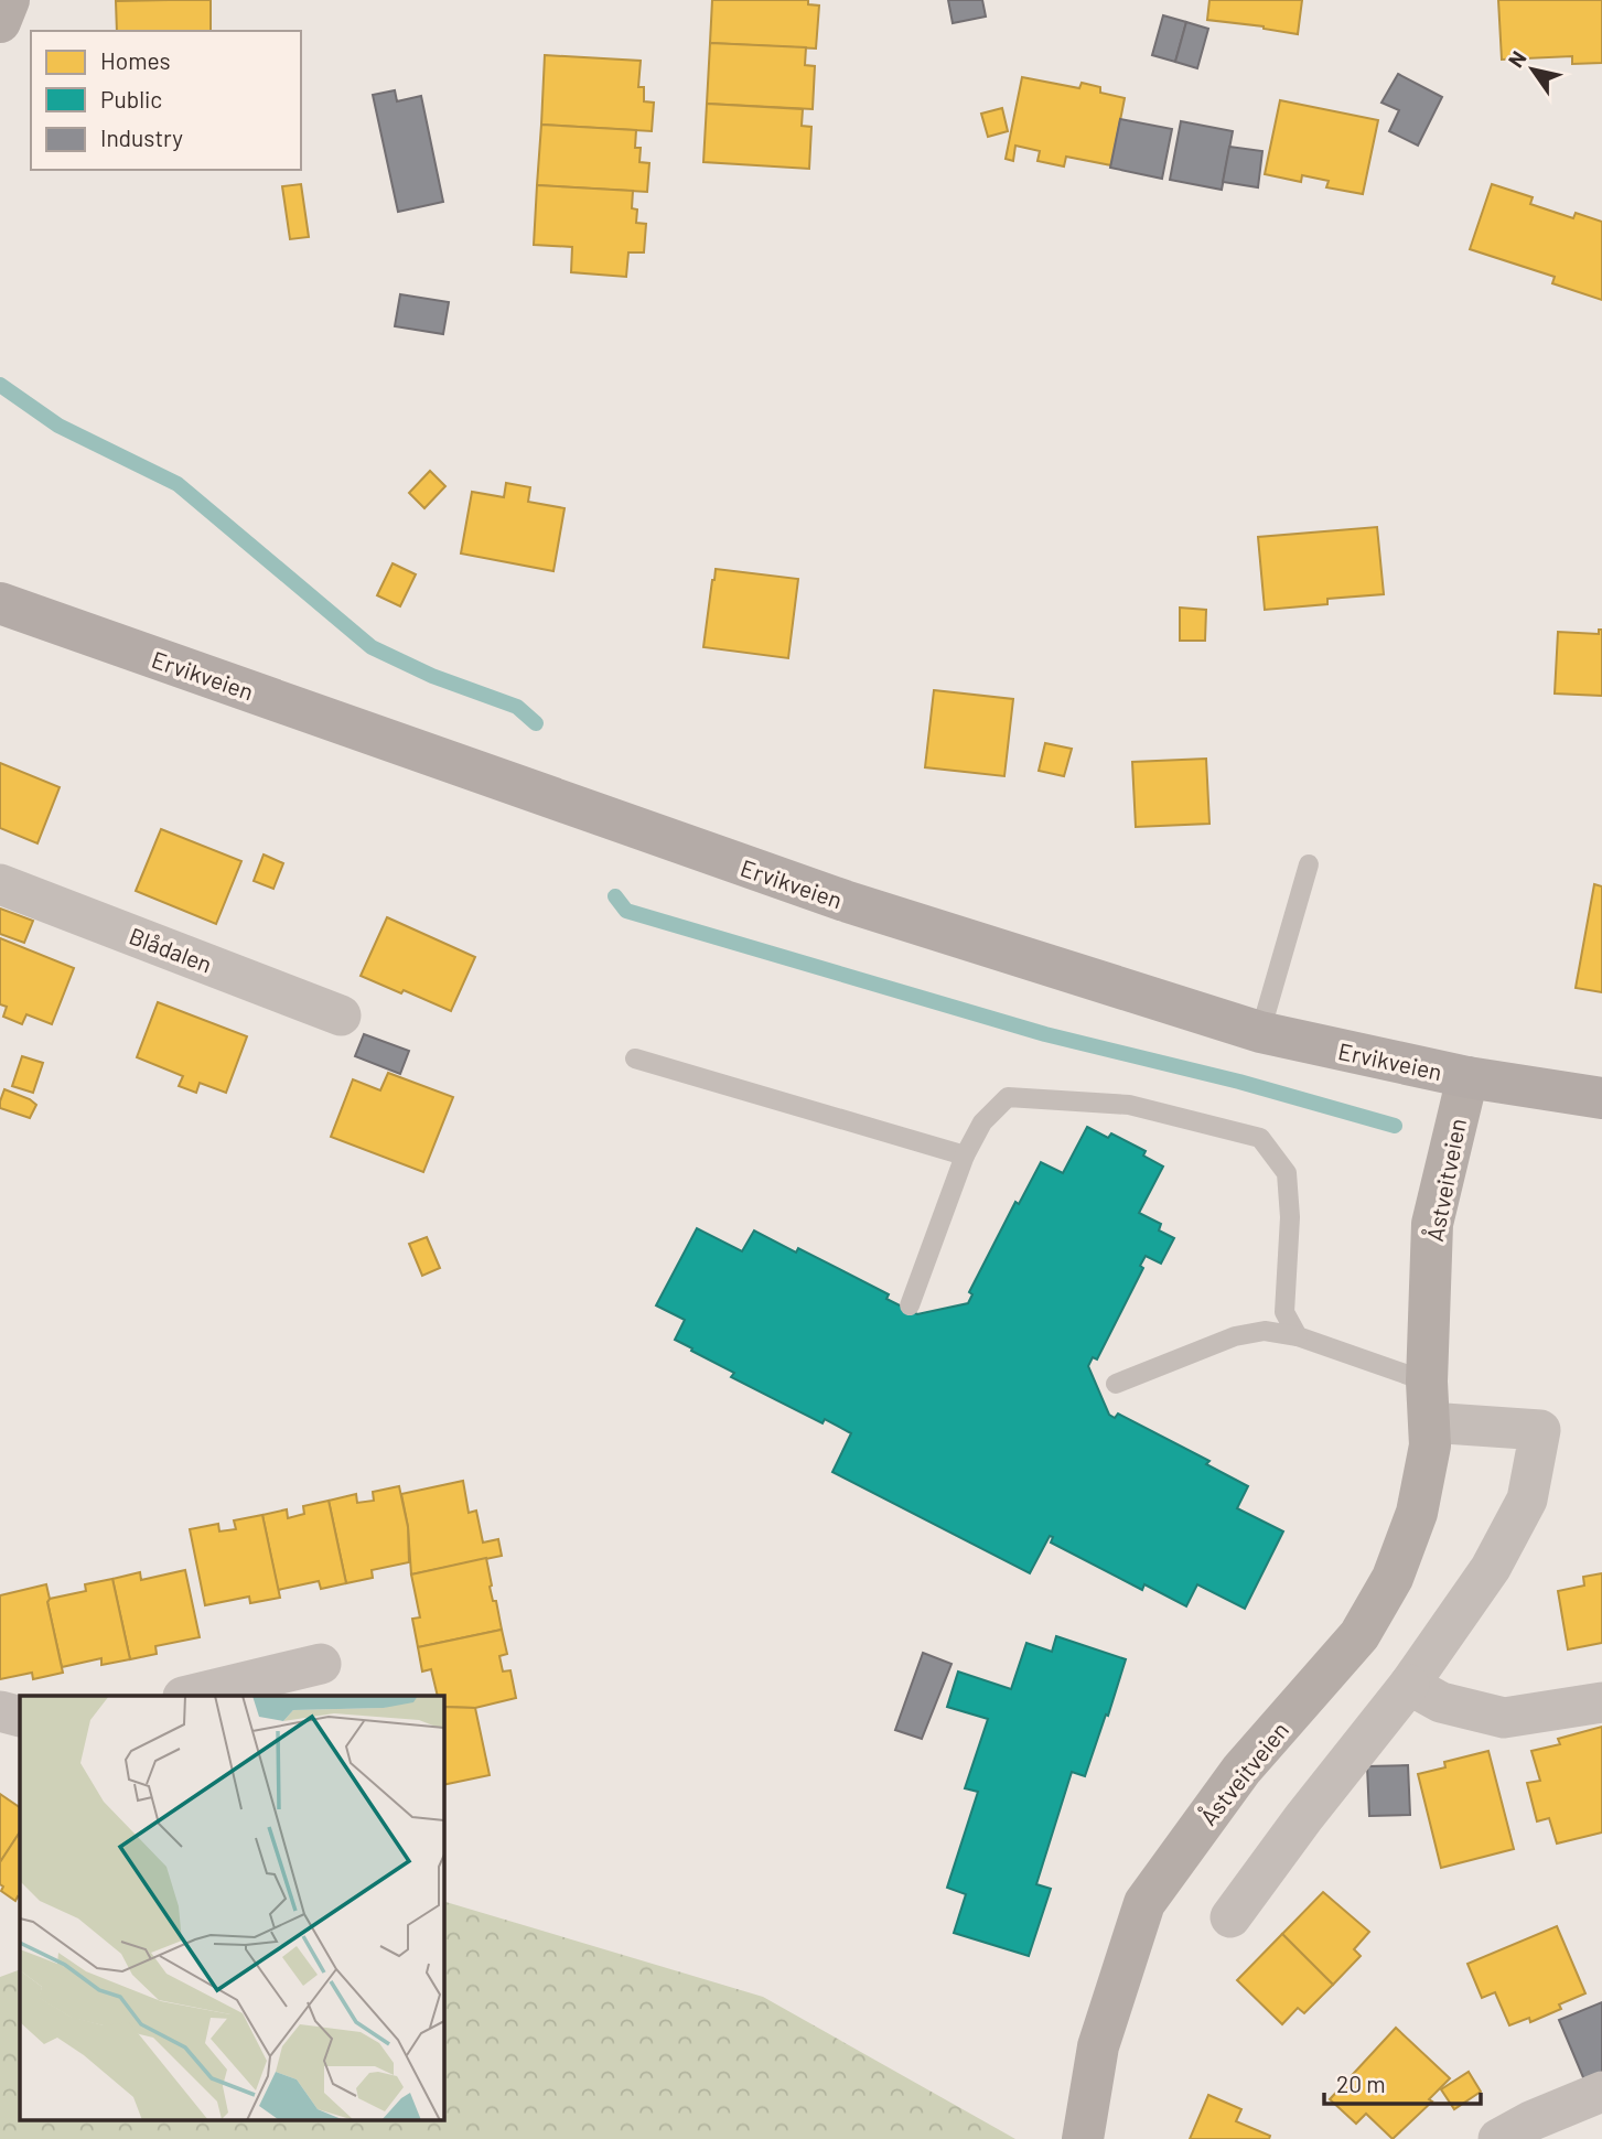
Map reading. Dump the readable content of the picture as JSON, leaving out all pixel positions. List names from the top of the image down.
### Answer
{
  "streets": {
    "main road": ["Ervikveien"],
    "street": ["Blådalen", "Åstveitveien"]
  },
  "crossings": [
    ["Ervikveien", "Åstveitveien"]
  ],
  "legend": ["Homes", "Public", "Industry"],
  "scale_bar": "20 m",
  "north": "top left"
}
